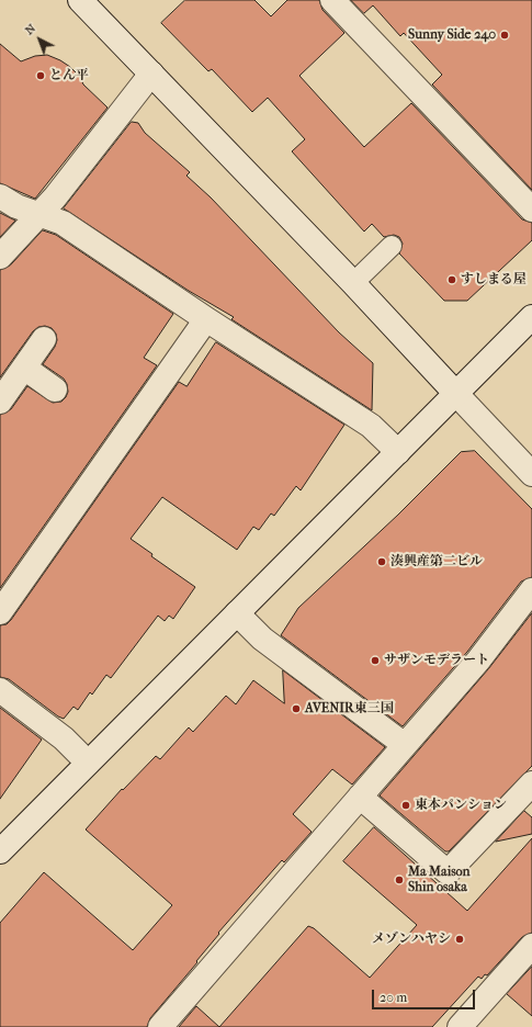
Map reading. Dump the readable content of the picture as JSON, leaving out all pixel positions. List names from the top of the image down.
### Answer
{
  "places": [
    "Sunny Side 240",
    "とん平",
    "すしまる屋",
    "湊興産第二ビル",
    "サザンモデラート",
    "AVENIR東三国",
    "東本パンション",
    "Ma Maison Shin osaka",
    "メゾンハヤシ"
  ],
  "scale_bar": "20 m",
  "north": "top left"
}
